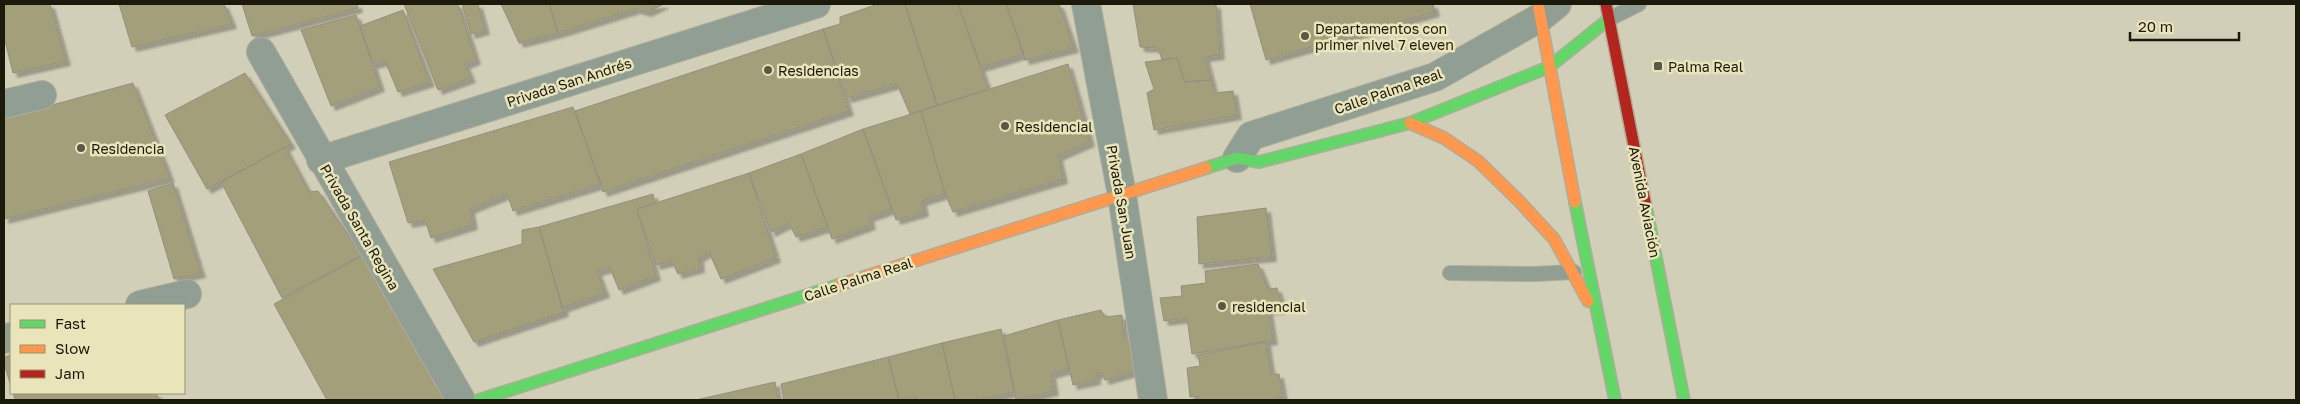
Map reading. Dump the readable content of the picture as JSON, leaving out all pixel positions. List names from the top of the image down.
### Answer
{
  "streets": {
    "street": [
      "Privada San Andrés",
      "Calle Palma Real",
      "Privada San Juan",
      "Avenida Aviación",
      "Privada Santa Regina"
    ]
  },
  "crossings": [
    ["Privada San Andrés", "Privada Santa Regina"],
    ["Calle Palma Real", "Privada San Juan"],
    ["Calle Palma Real", "Avenida Aviación"]
  ],
  "places": {
    "other": [
      "Departamentos con primer nivel 7 eleven",
      "Residencias",
      "Residencial",
      "Residencia",
      "residencial"
    ],
    "transit": ["Palma Real"]
  },
  "legend": ["Fast", "Slow", "Jam"],
  "scale_bar": "20 m"
}
